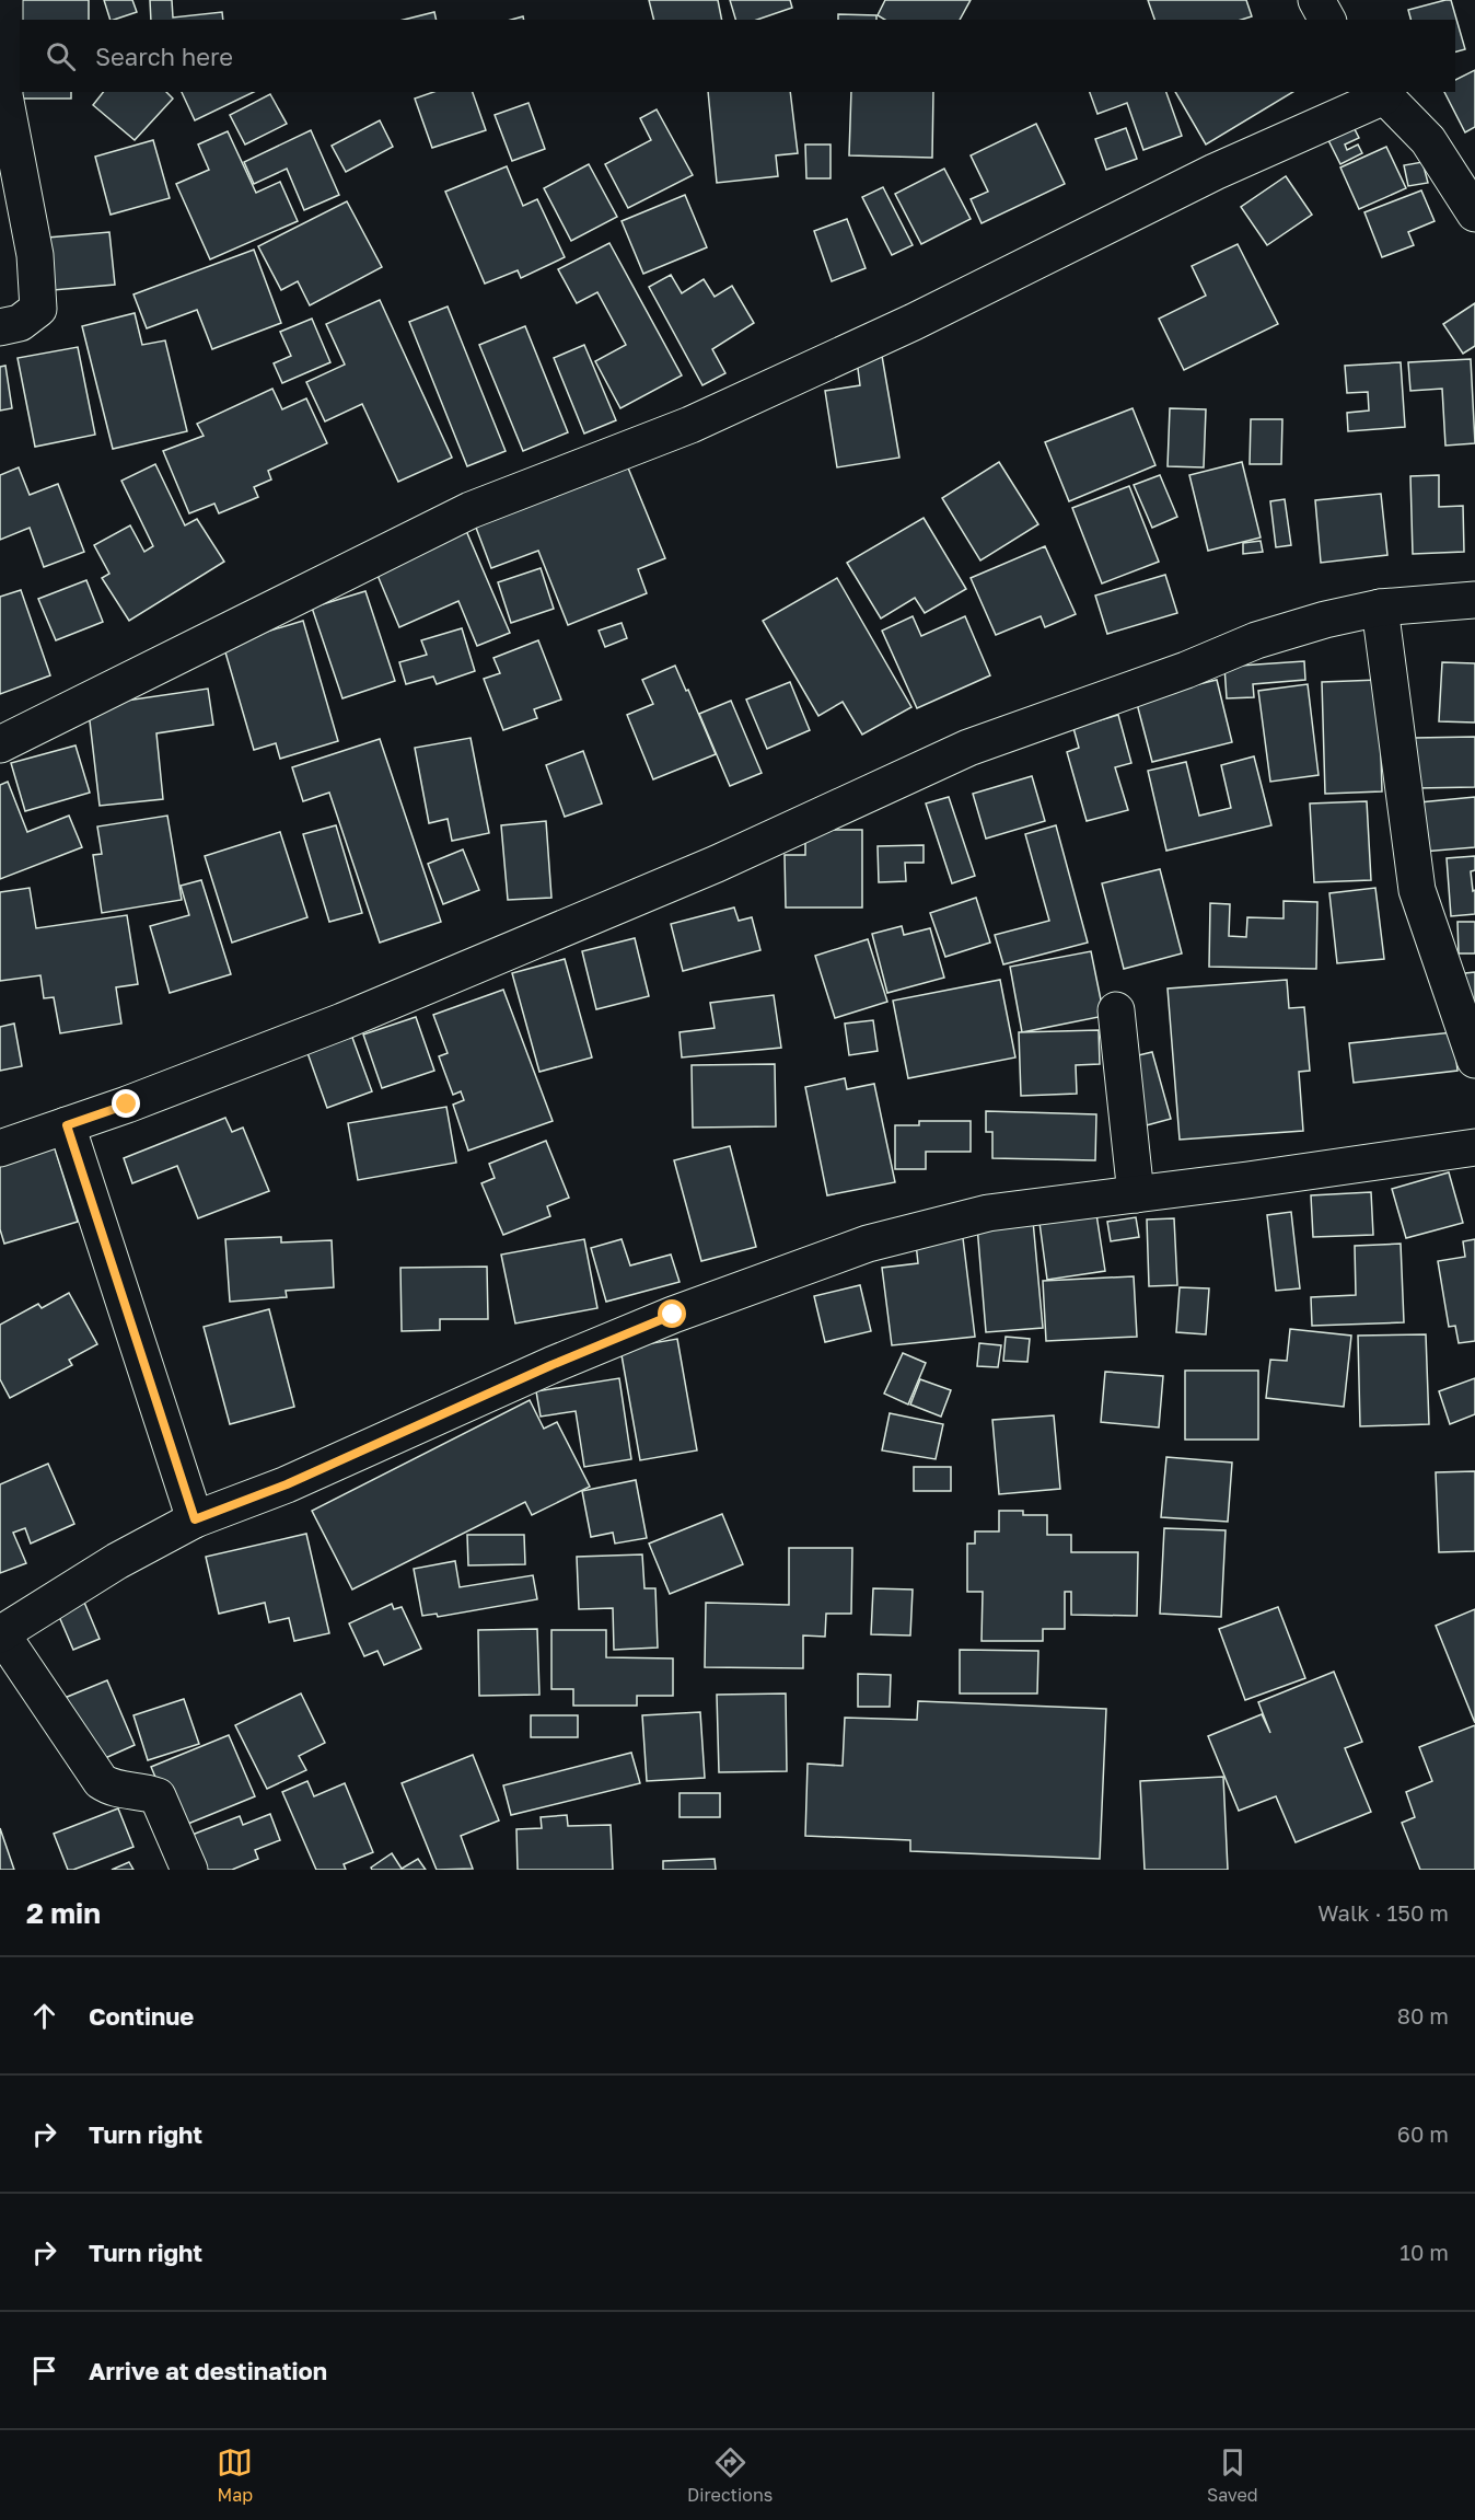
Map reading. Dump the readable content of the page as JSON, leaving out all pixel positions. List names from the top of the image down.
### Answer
{
  "page": {
    "search": "Search here",
    "heading": ["2 min", "Walk · 150 m"],
    "list": [
      ["Continue", "80 m"],
      ["Turn right", "60 m"],
      ["Turn right", "10 m"],
      "Arrive at destination"
    ],
    "nav": ["Map", "Directions", "Saved"]
  }
}
